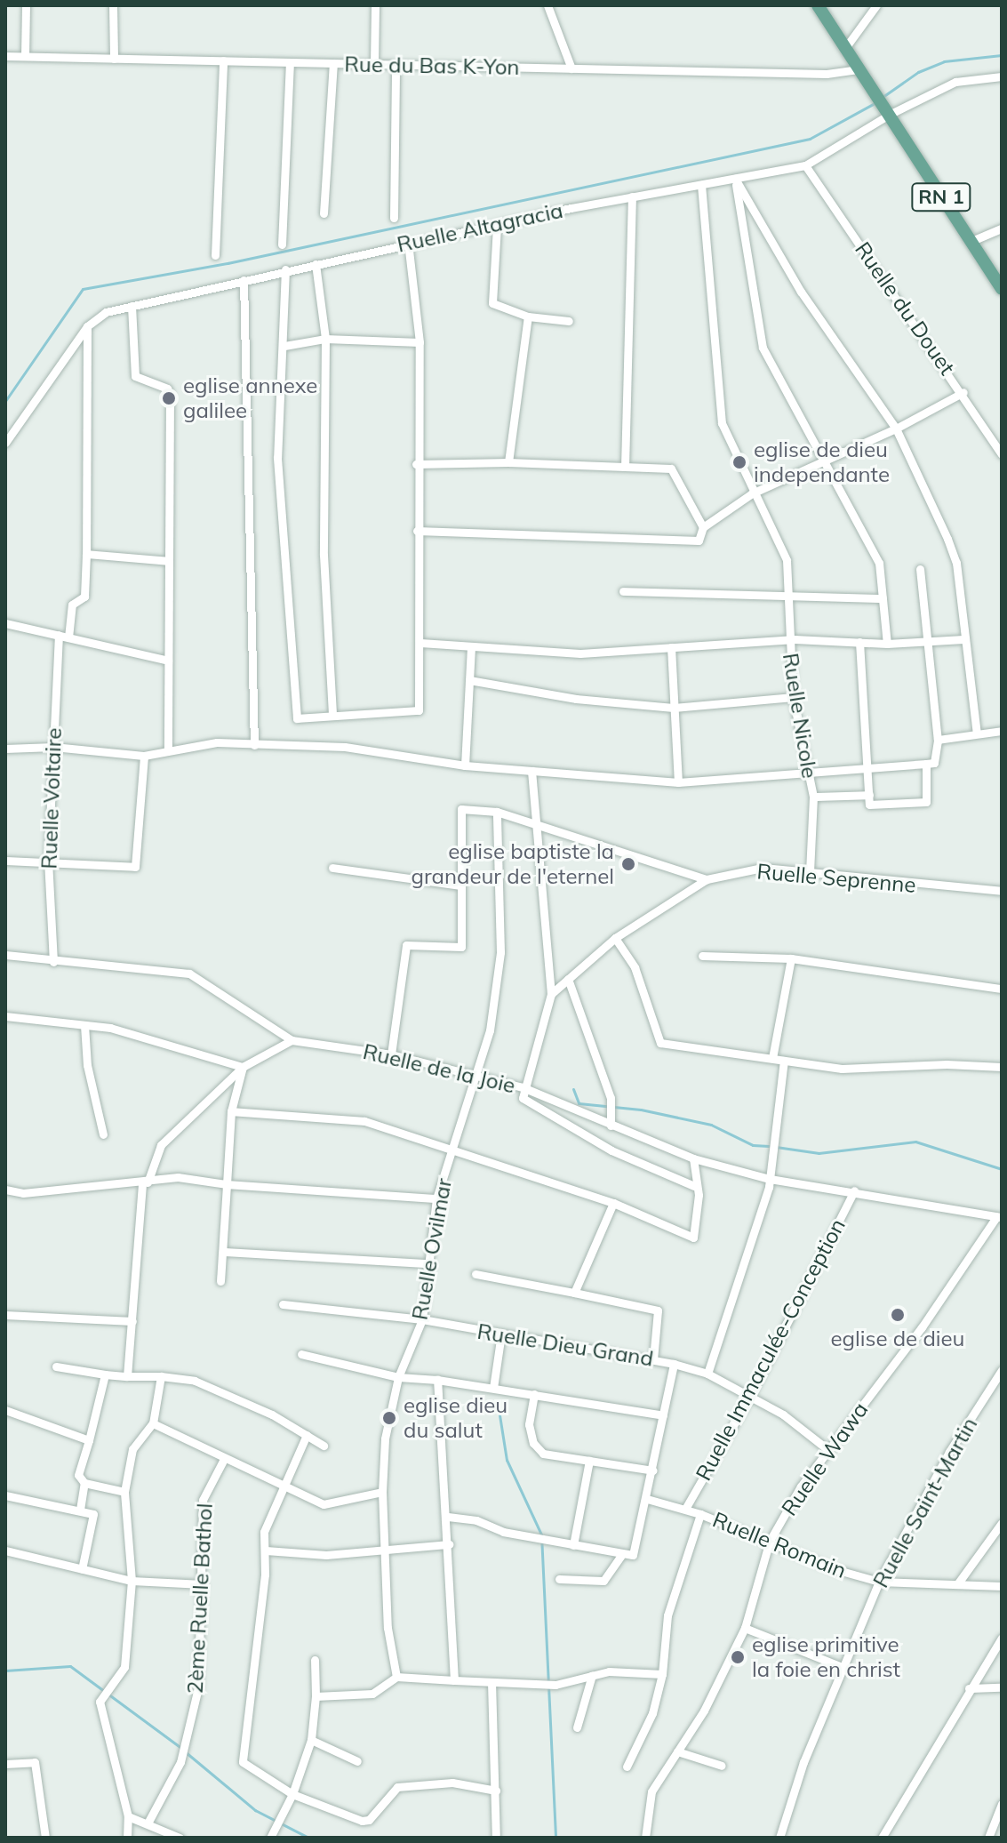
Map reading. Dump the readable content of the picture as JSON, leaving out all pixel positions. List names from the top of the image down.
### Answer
{
  "streets": {
    "main road": ["RN 1"],
    "street": [
      "Rue du Bas K-Yon",
      "Ruelle Altagracia",
      "Ruelle du Douet",
      "Ruelle Nicole",
      "Ruelle Voltaire",
      "Ruelle Seprenne",
      "Ruelle de la Joie",
      "Ruelle Ovilmar",
      "Ruelle Dieu Grand",
      "Ruelle Immaculée-Conception",
      "Ruelle Wawa",
      "Ruelle Saint-Martin",
      "Ruelle Romain",
      "2ème Ruelle Bathol"
    ]
  },
  "crossings": [
    ["Rue du Bas K-Yon", "RN 1"],
    ["RN 1", "Ruelle Altagracia"],
    ["Ruelle Altagracia", "Ruelle du Douet"],
    ["Ruelle Nicole", "Ruelle Seprenne"],
    ["Ruelle Voltaire", "Ruelle de la Joie"],
    ["Ruelle de la Joie", "Ruelle Ovilmar"],
    ["Ruelle de la Joie", "Ruelle Immaculée-Conception"],
    ["Ruelle de la Joie", "Ruelle Wawa"],
    ["Ruelle Ovilmar", "Ruelle Dieu Grand"],
    ["Ruelle Dieu Grand", "Ruelle Immaculée-Conception"],
    ["Ruelle Dieu Grand", "Ruelle Wawa"],
    ["Ruelle Immaculée-Conception", "Ruelle Romain"],
    ["Ruelle Wawa", "Ruelle Romain"],
    ["Ruelle Saint-Martin", "Ruelle Romain"]
  ],
  "places": [
    "eglise annexe galilee",
    "eglise de dieu independante",
    "eglise baptiste la grandeur de l'eternel",
    "eglise de dieu",
    "eglise dieu du salut",
    "eglise primitive la foie en christ"
  ]
}
